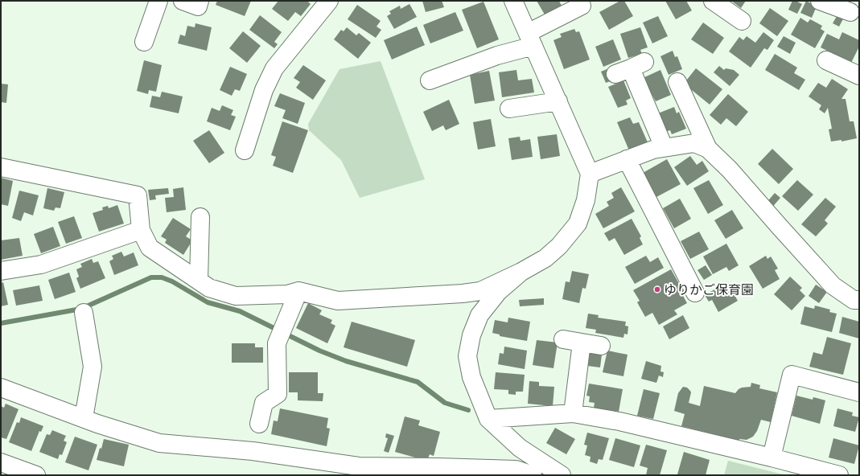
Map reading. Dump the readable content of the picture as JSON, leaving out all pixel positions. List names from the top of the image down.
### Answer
{
  "places": ["ゆりかご保育園"]
}
